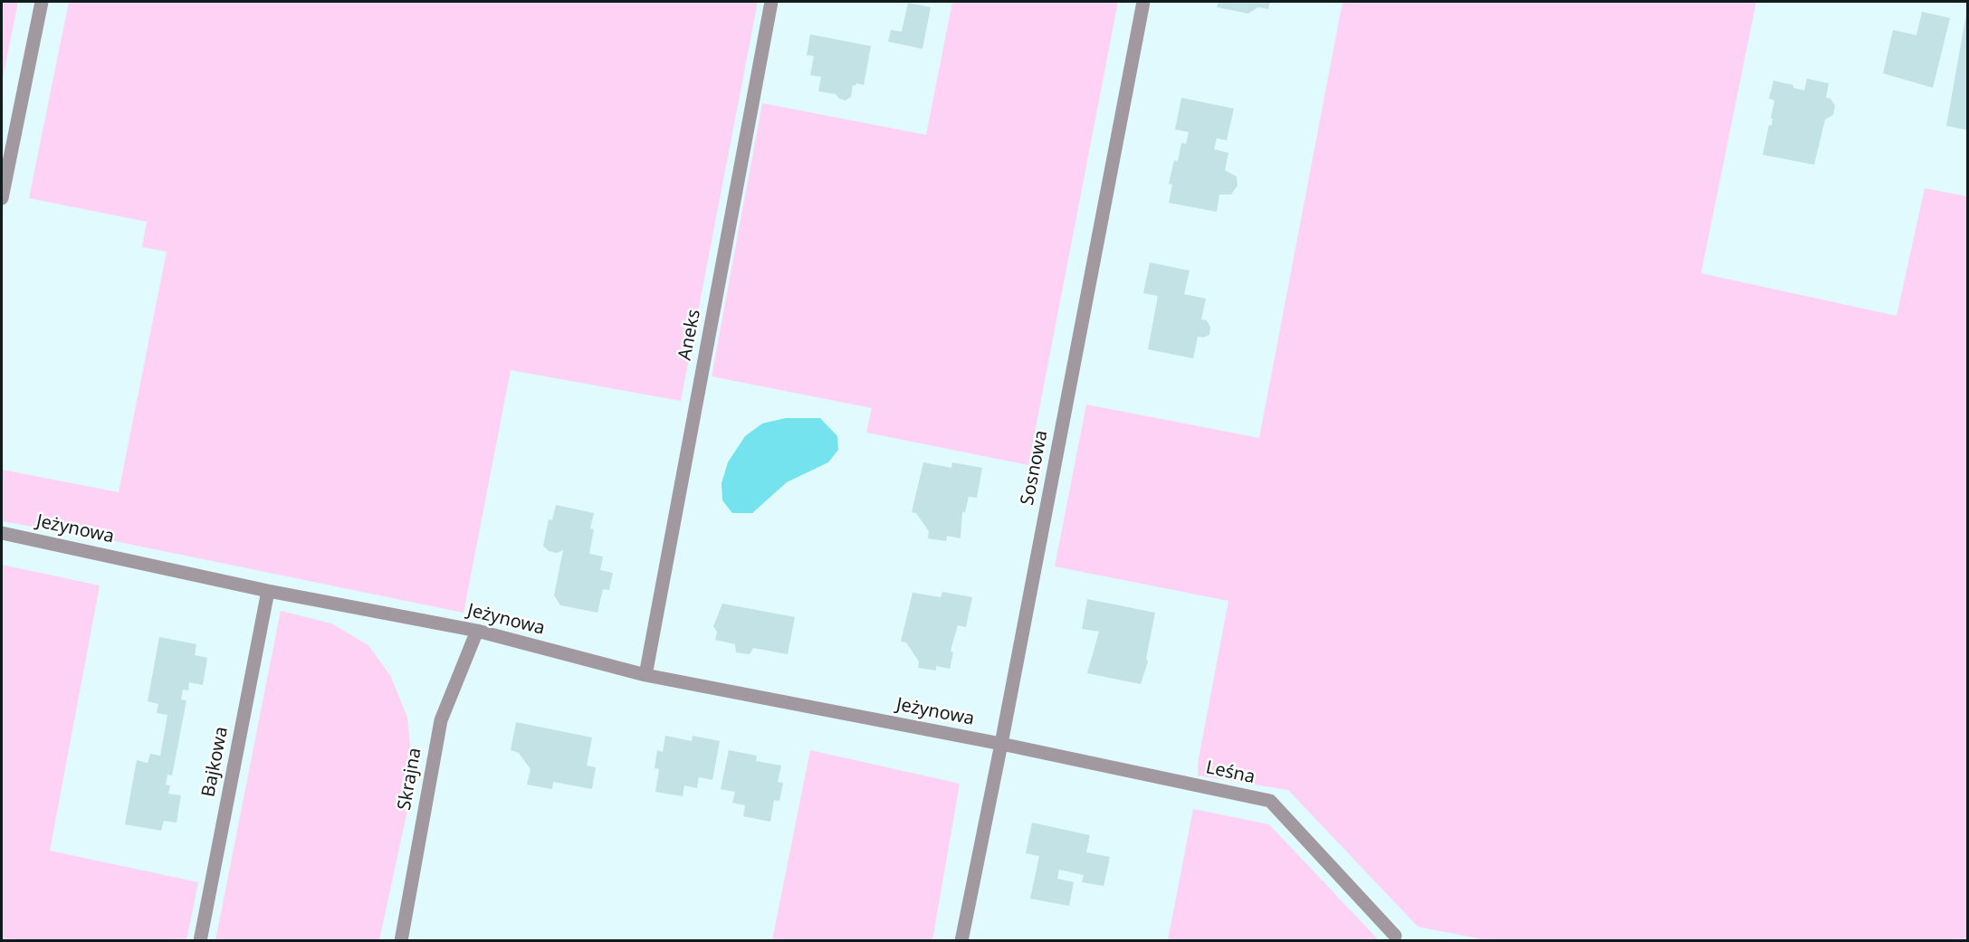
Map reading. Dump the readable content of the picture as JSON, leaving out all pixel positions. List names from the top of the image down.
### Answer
{
  "streets": {
    "street": [
      "Aneks",
      "Sosnowa",
      "Jeżynowa",
      "Bajkowa",
      "Leśna",
      "Skrajna"
    ]
  },
  "crossings": [
    ["Aneks", "Jeżynowa"],
    ["Sosnowa", "Jeżynowa"],
    ["Sosnowa", "Leśna"],
    ["Jeżynowa", "Bajkowa"],
    ["Jeżynowa", "Leśna"],
    ["Jeżynowa", "Skrajna"]
  ]
}
